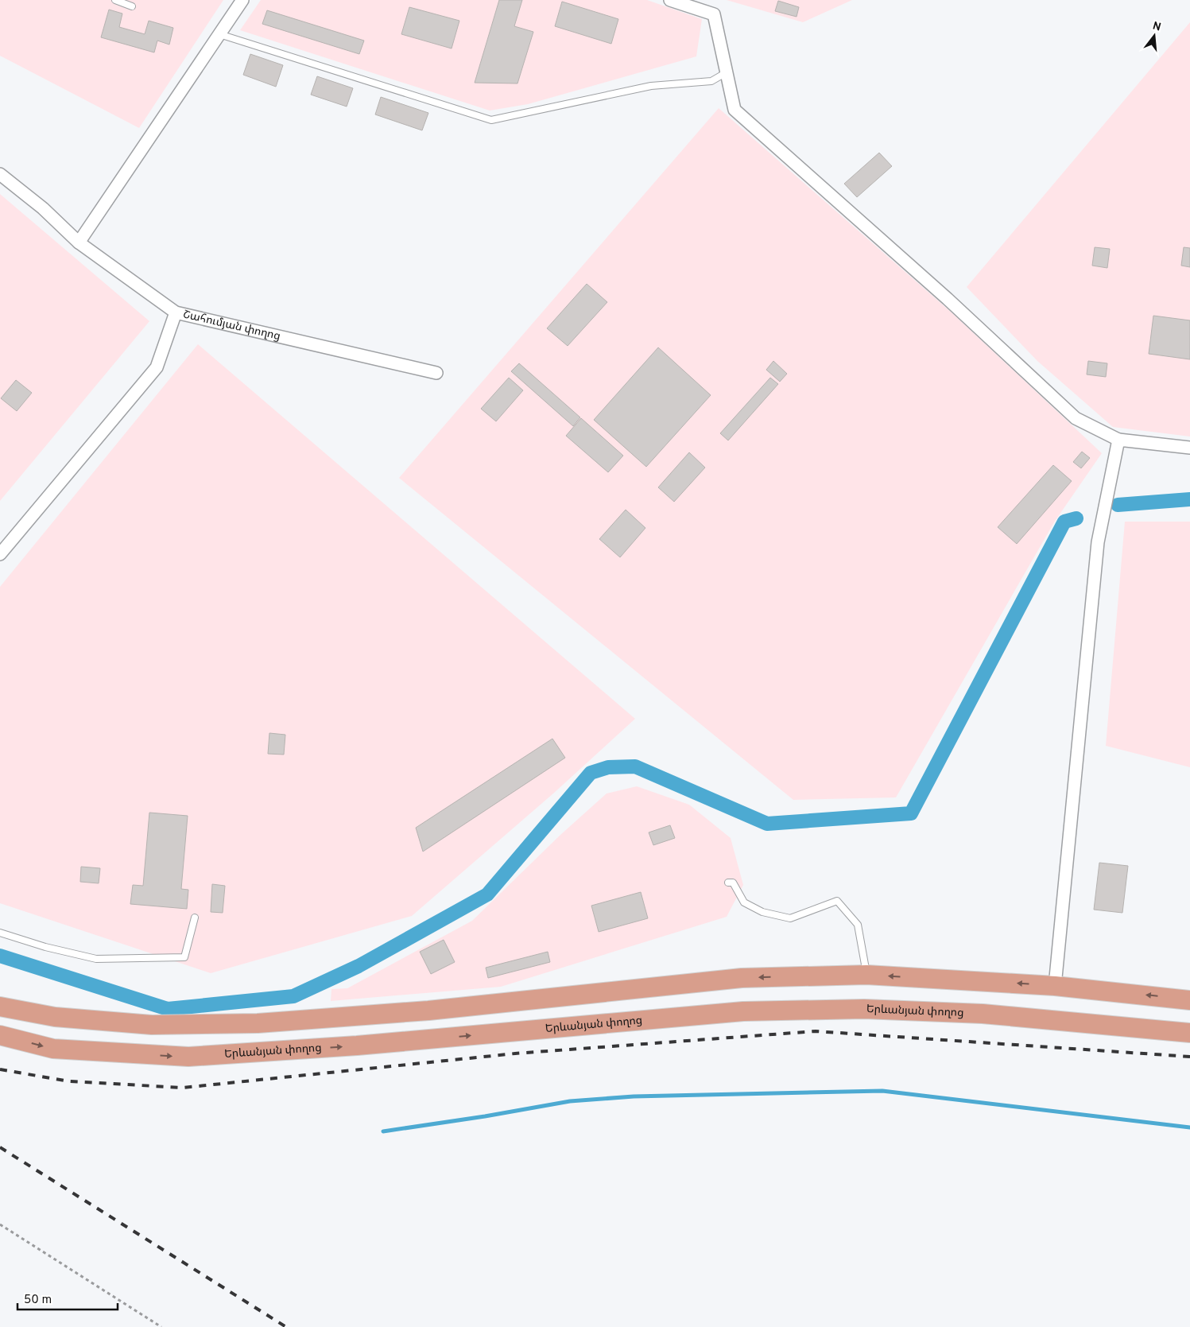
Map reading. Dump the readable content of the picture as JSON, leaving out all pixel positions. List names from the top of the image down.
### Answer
{
  "streets": {
    "highway": ["Երևանյան փողոց"],
    "street": ["Շահումյան փողոց"]
  },
  "scale_bar": "50 m",
  "north": "top"
}
